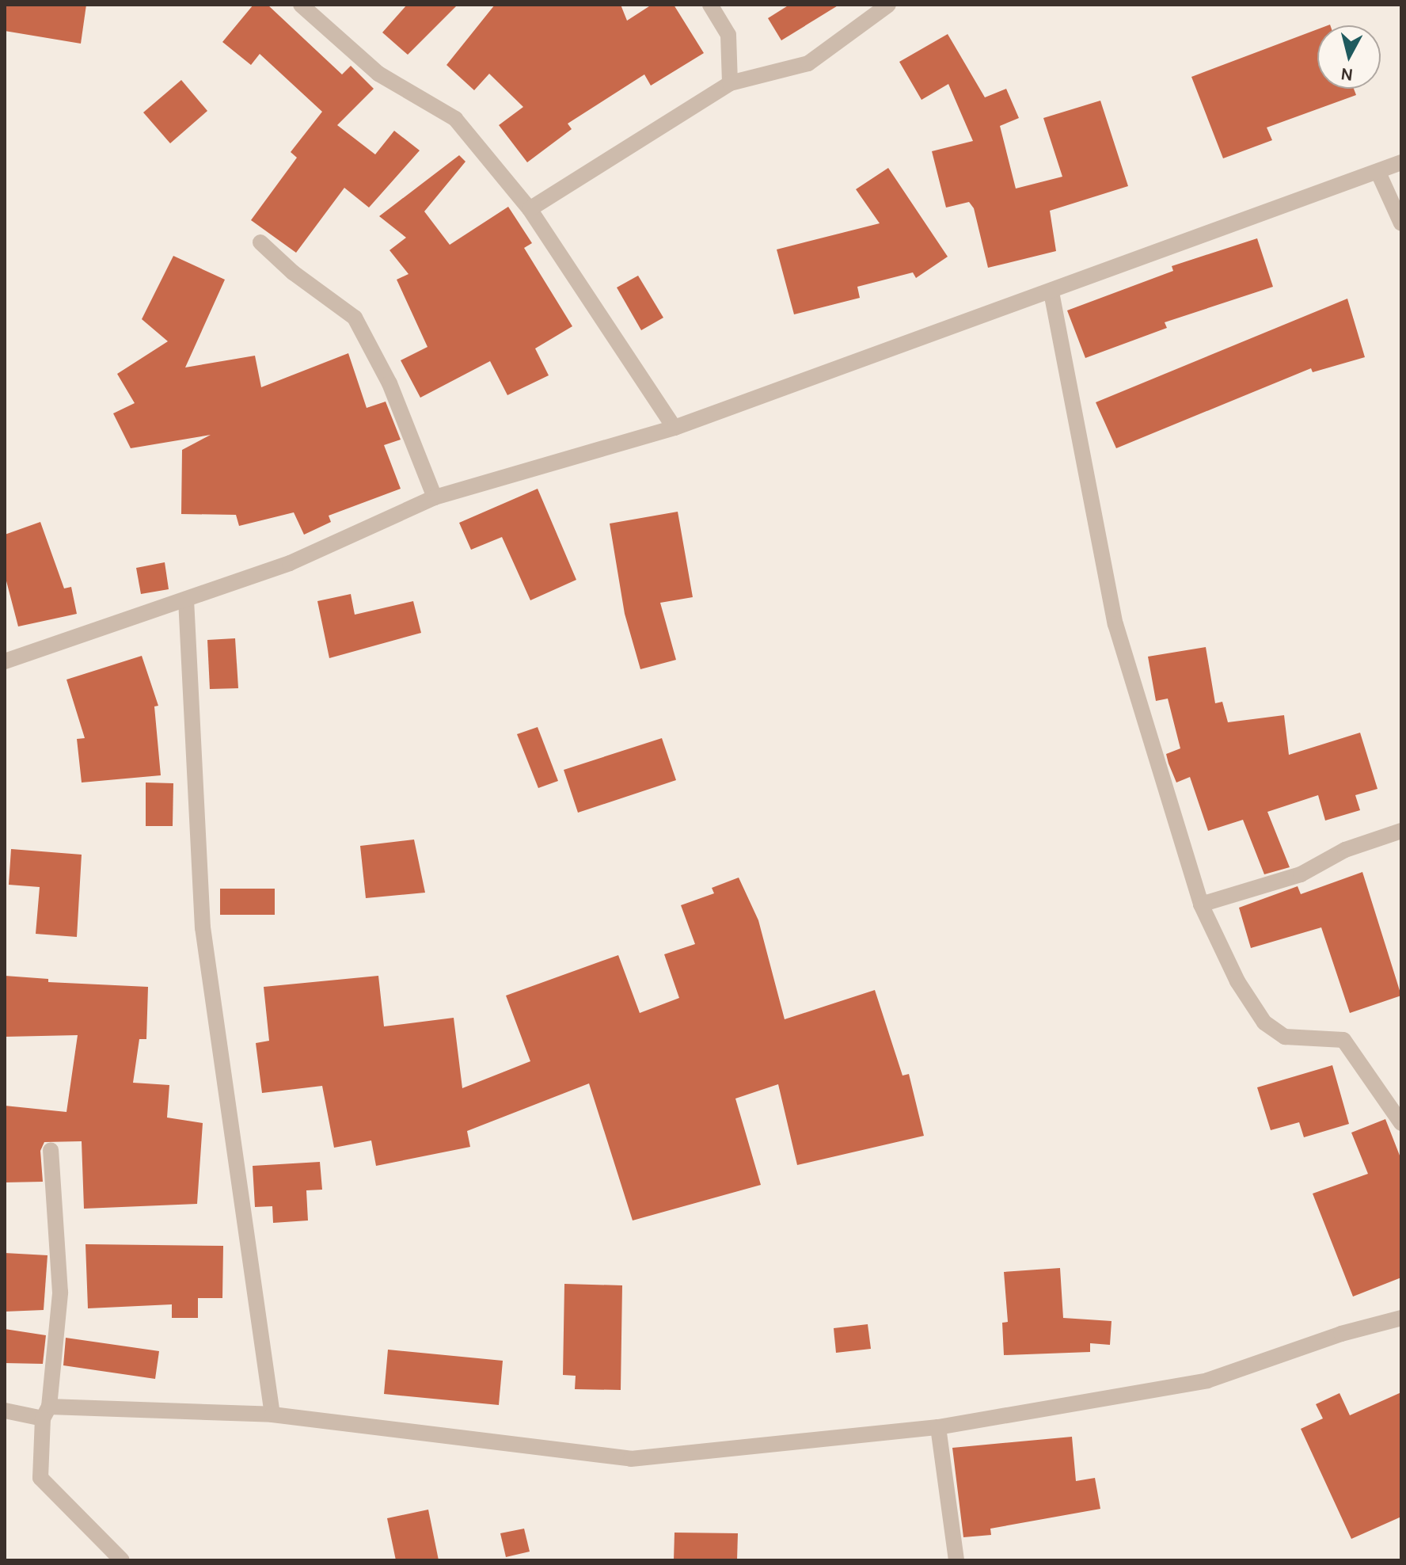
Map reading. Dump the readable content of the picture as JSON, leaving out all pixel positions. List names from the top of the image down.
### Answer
{
  "north": "bottom"
}
